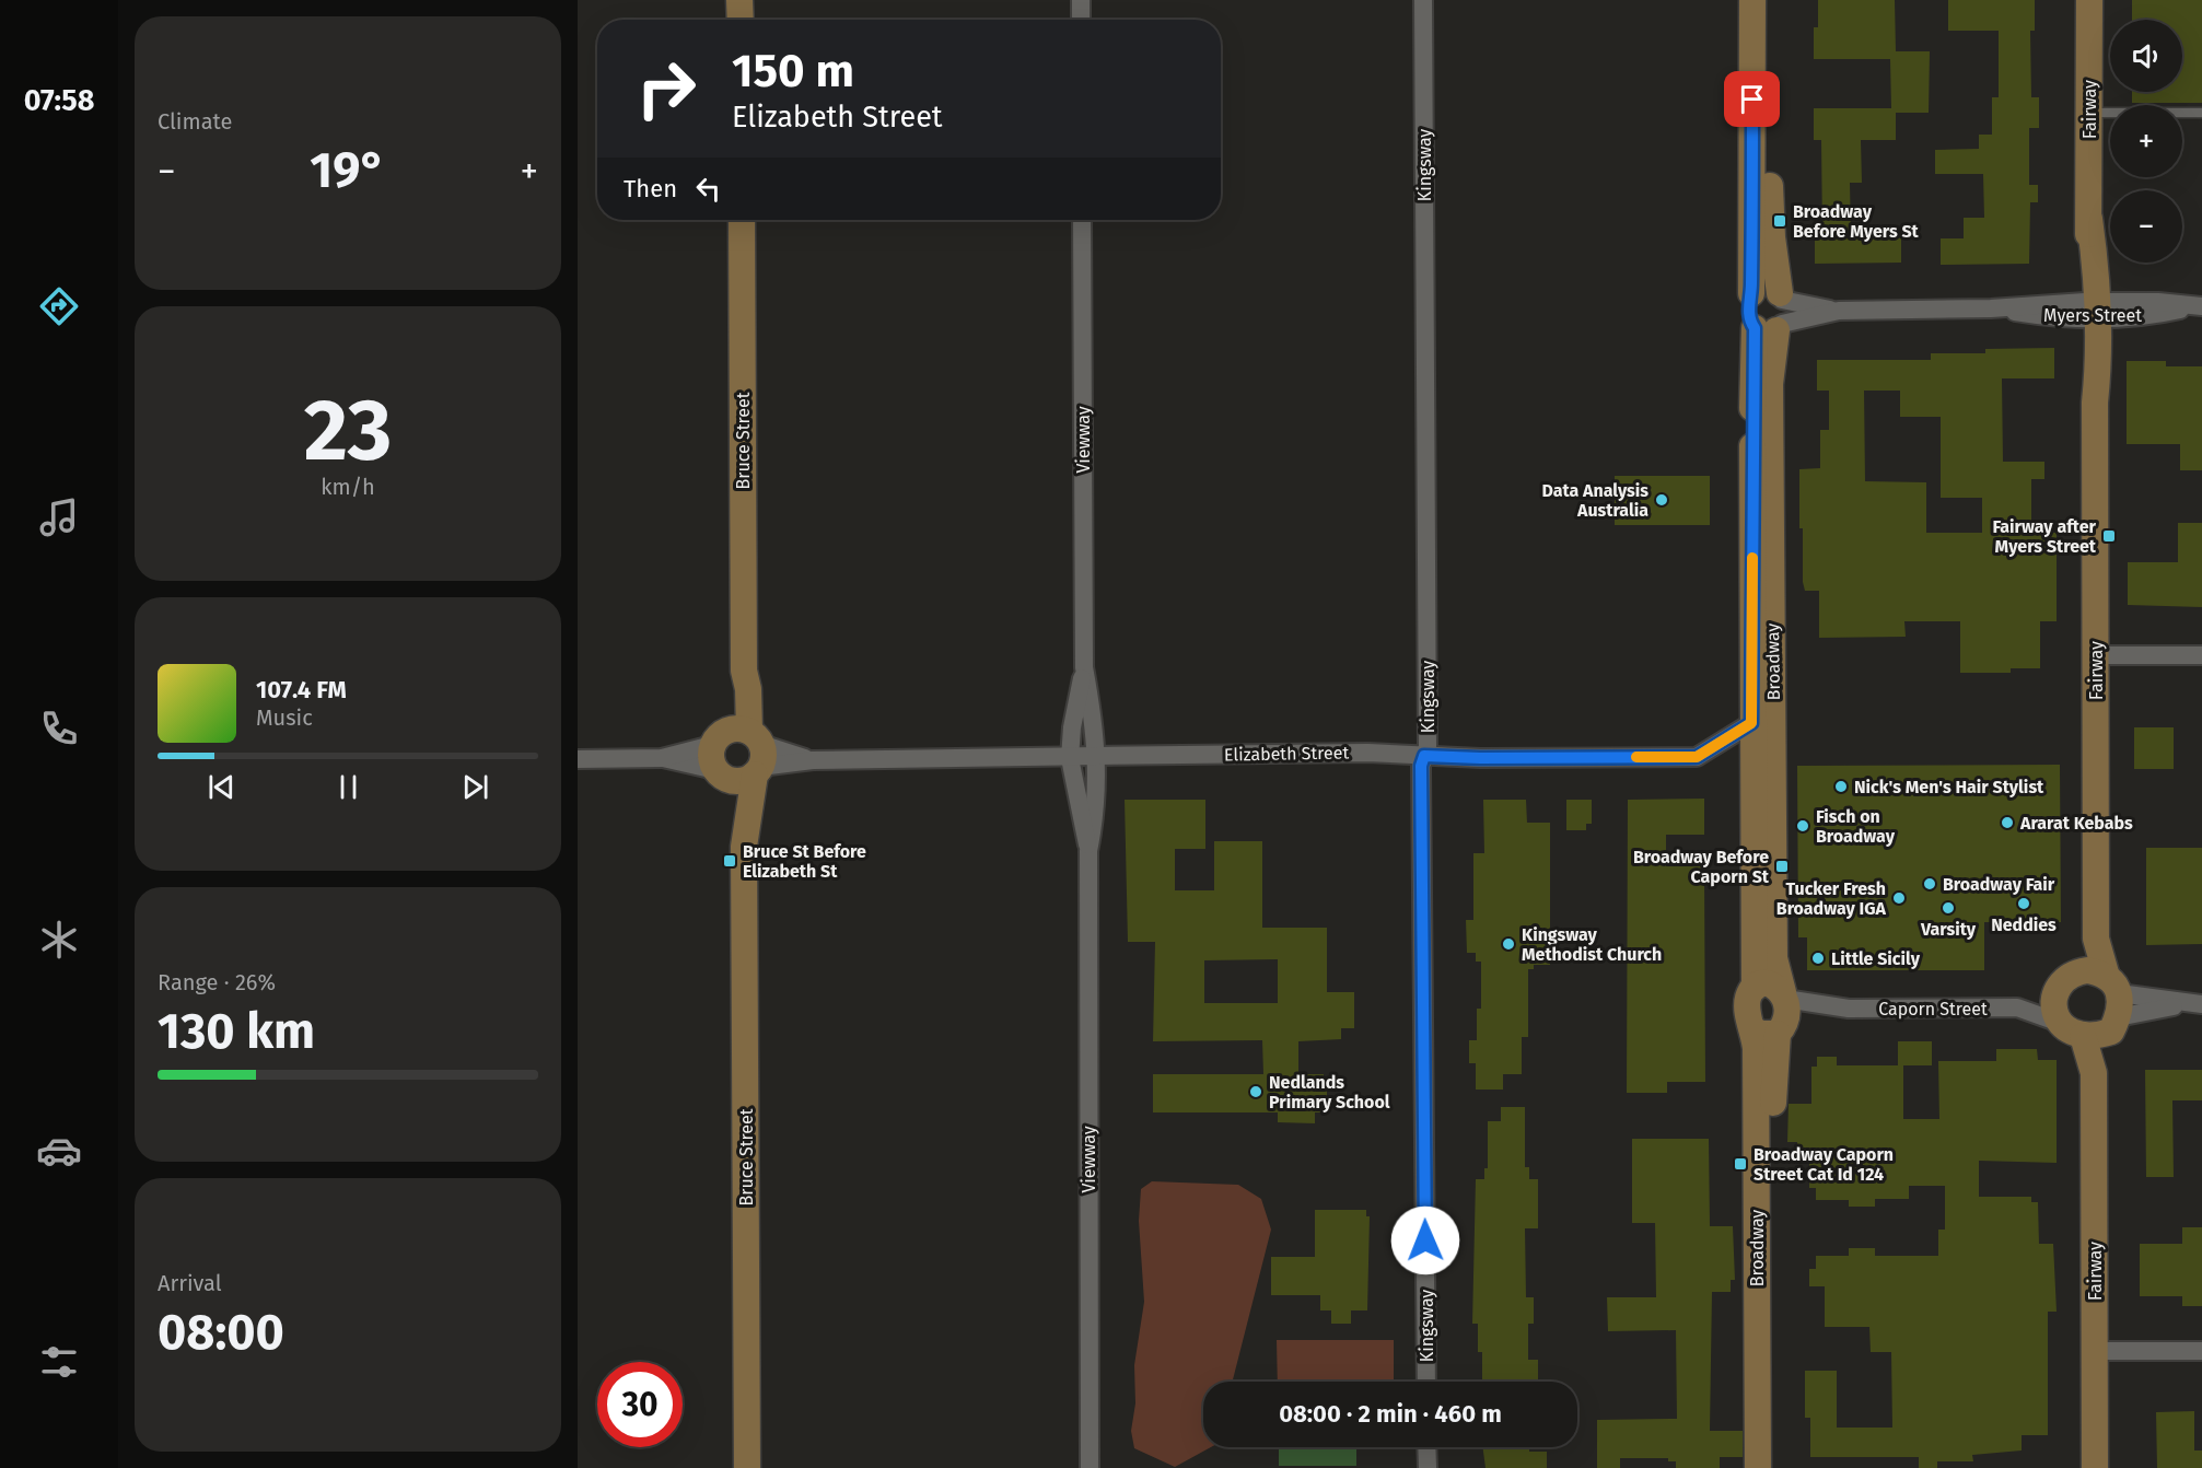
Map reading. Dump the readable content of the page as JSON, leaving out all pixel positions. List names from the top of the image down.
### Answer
{
  "streets": {
    "main road": ["Fairway", "Bruce Street", "Broadway"],
    "street": [
      "Kingsway",
      "Myers Street",
      "Viewway",
      "Elizabeth Street",
      "Caporn Street"
    ]
  },
  "crossings": [
    ["Fairway", "Myers Street"],
    ["Fairway", "Caporn Street"],
    ["Kingsway", "Elizabeth Street"],
    ["Myers Street", "Broadway"],
    ["Viewway", "Elizabeth Street"],
    ["Bruce Street", "Elizabeth Street"],
    ["Broadway", "Elizabeth Street"],
    ["Broadway", "Caporn Street"]
  ],
  "places": {
    "transit": [
      "Broadway Before Myers St",
      "Fairway after Myers Street",
      "Bruce St Before Elizabeth St",
      "Broadway Before Caporn St",
      "Broadway Caporn Street Cat Id 124"
    ],
    "other": [
      "Data Analysis Australia",
      "Nick's Men's Hair Stylist",
      "Ararat Kebabs",
      "Fisch on Broadway",
      "Broadway Fair",
      "Tucker Fresh Broadway IGA",
      "Neddies",
      "Varsity",
      "Kingsway Methodist Church",
      "Little Sicily",
      "Nedlands Primary School"
    ]
  },
  "page": {
    "tabs": "07:58",
    "tile": [
      "Climate",
      ["23", "km/h"],
      ["Range · 26%", "130 km"],
      ["Arrival", "08:00"]
    ],
    "map_buttons": ["+", "−"],
    "turn": ["150 m", "Elizabeth Street"],
    "heat": ["−", "19°", "+"],
    "then": "Then",
    "song": ["107.4 FM", "Music"],
    "limit": "30",
    "trip": "08:00 · 2 min · 460 m"
  }
}
